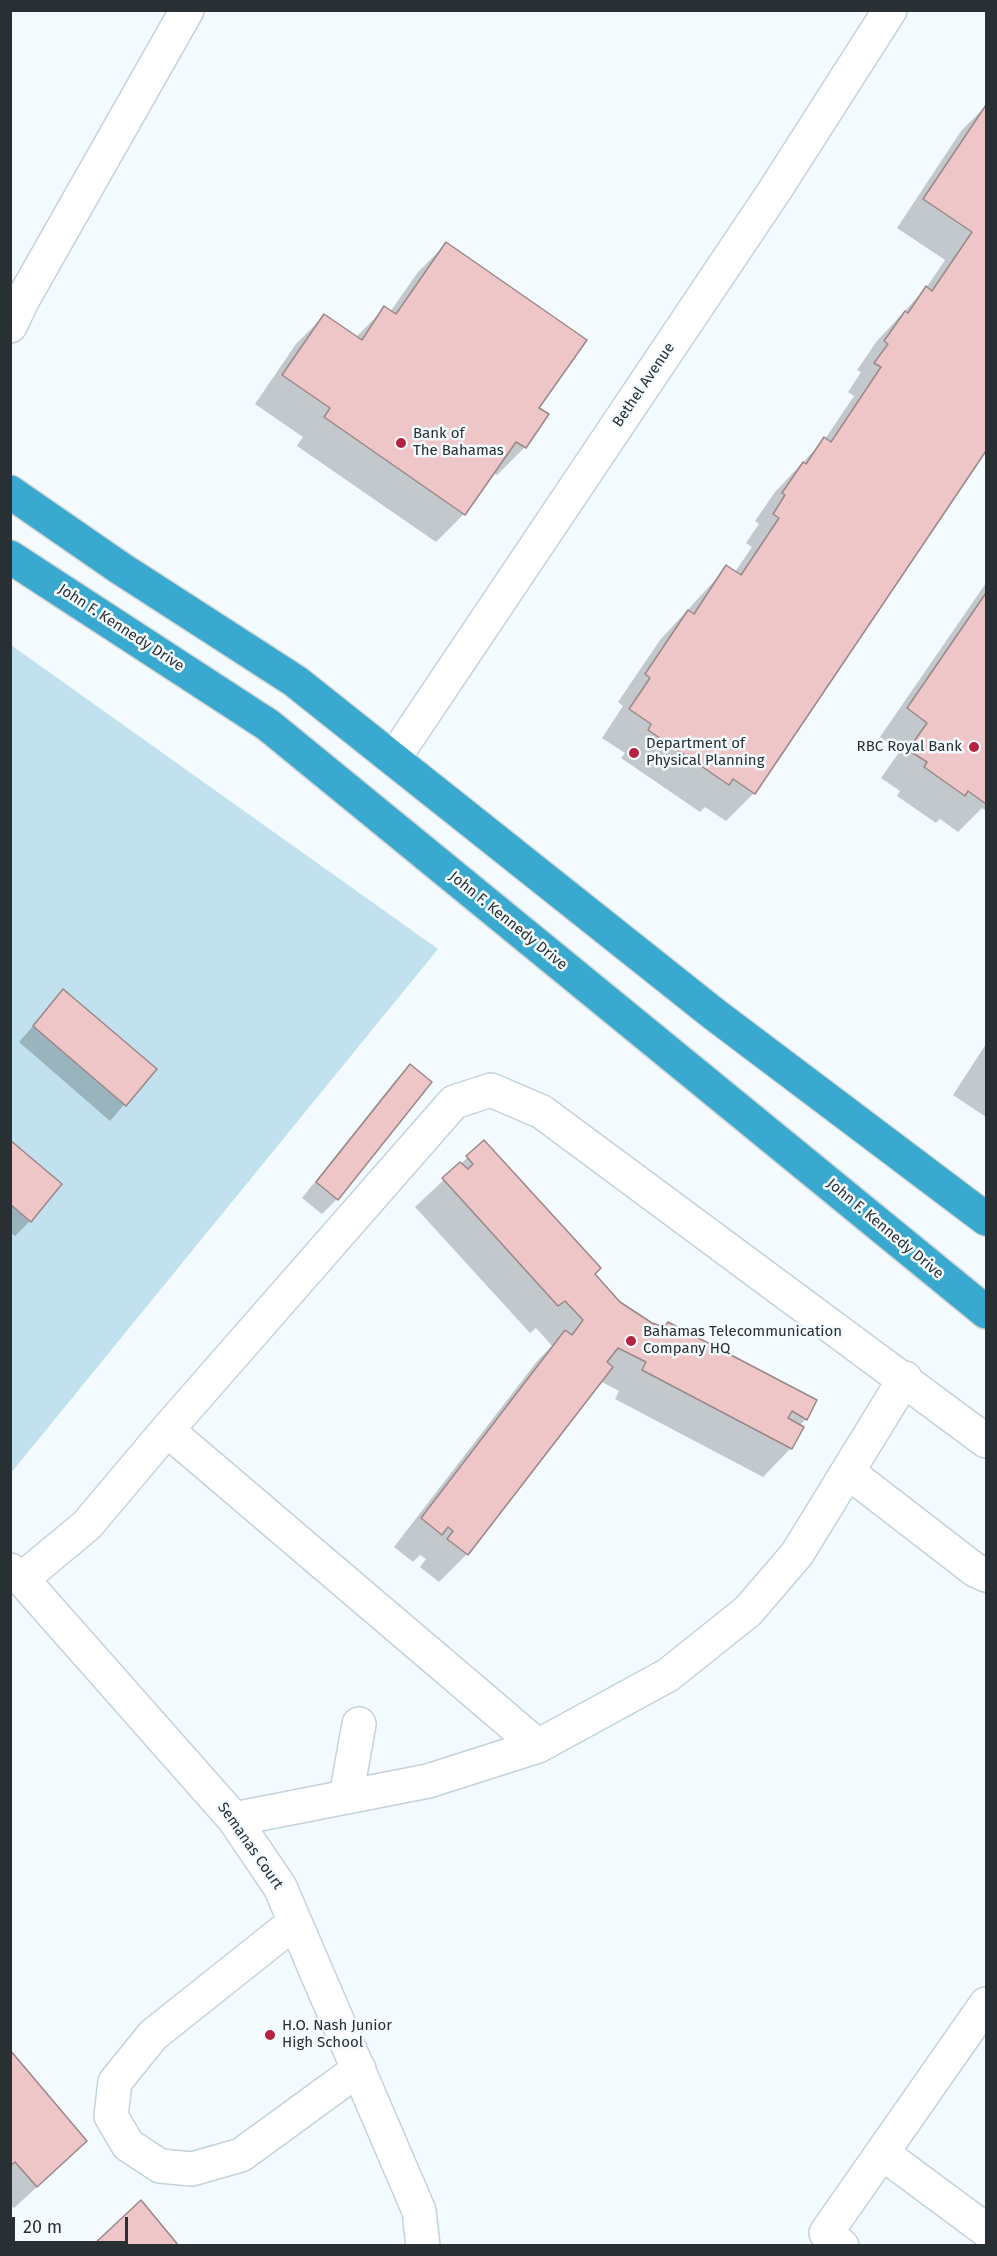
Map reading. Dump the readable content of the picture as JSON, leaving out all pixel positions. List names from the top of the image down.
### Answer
{
  "streets": {
    "highway": ["John F. Kennedy Drive"],
    "street": ["Bethel Avenue", "Semanas Court"]
  },
  "places": [
    "Bank of The Bahamas",
    "RBC Royal Bank",
    "Department of Physical Planning",
    "Bahamas Telecommunication Company HQ",
    "H.O. Nash Junior High School"
  ],
  "scale_bar": "20 m"
}
